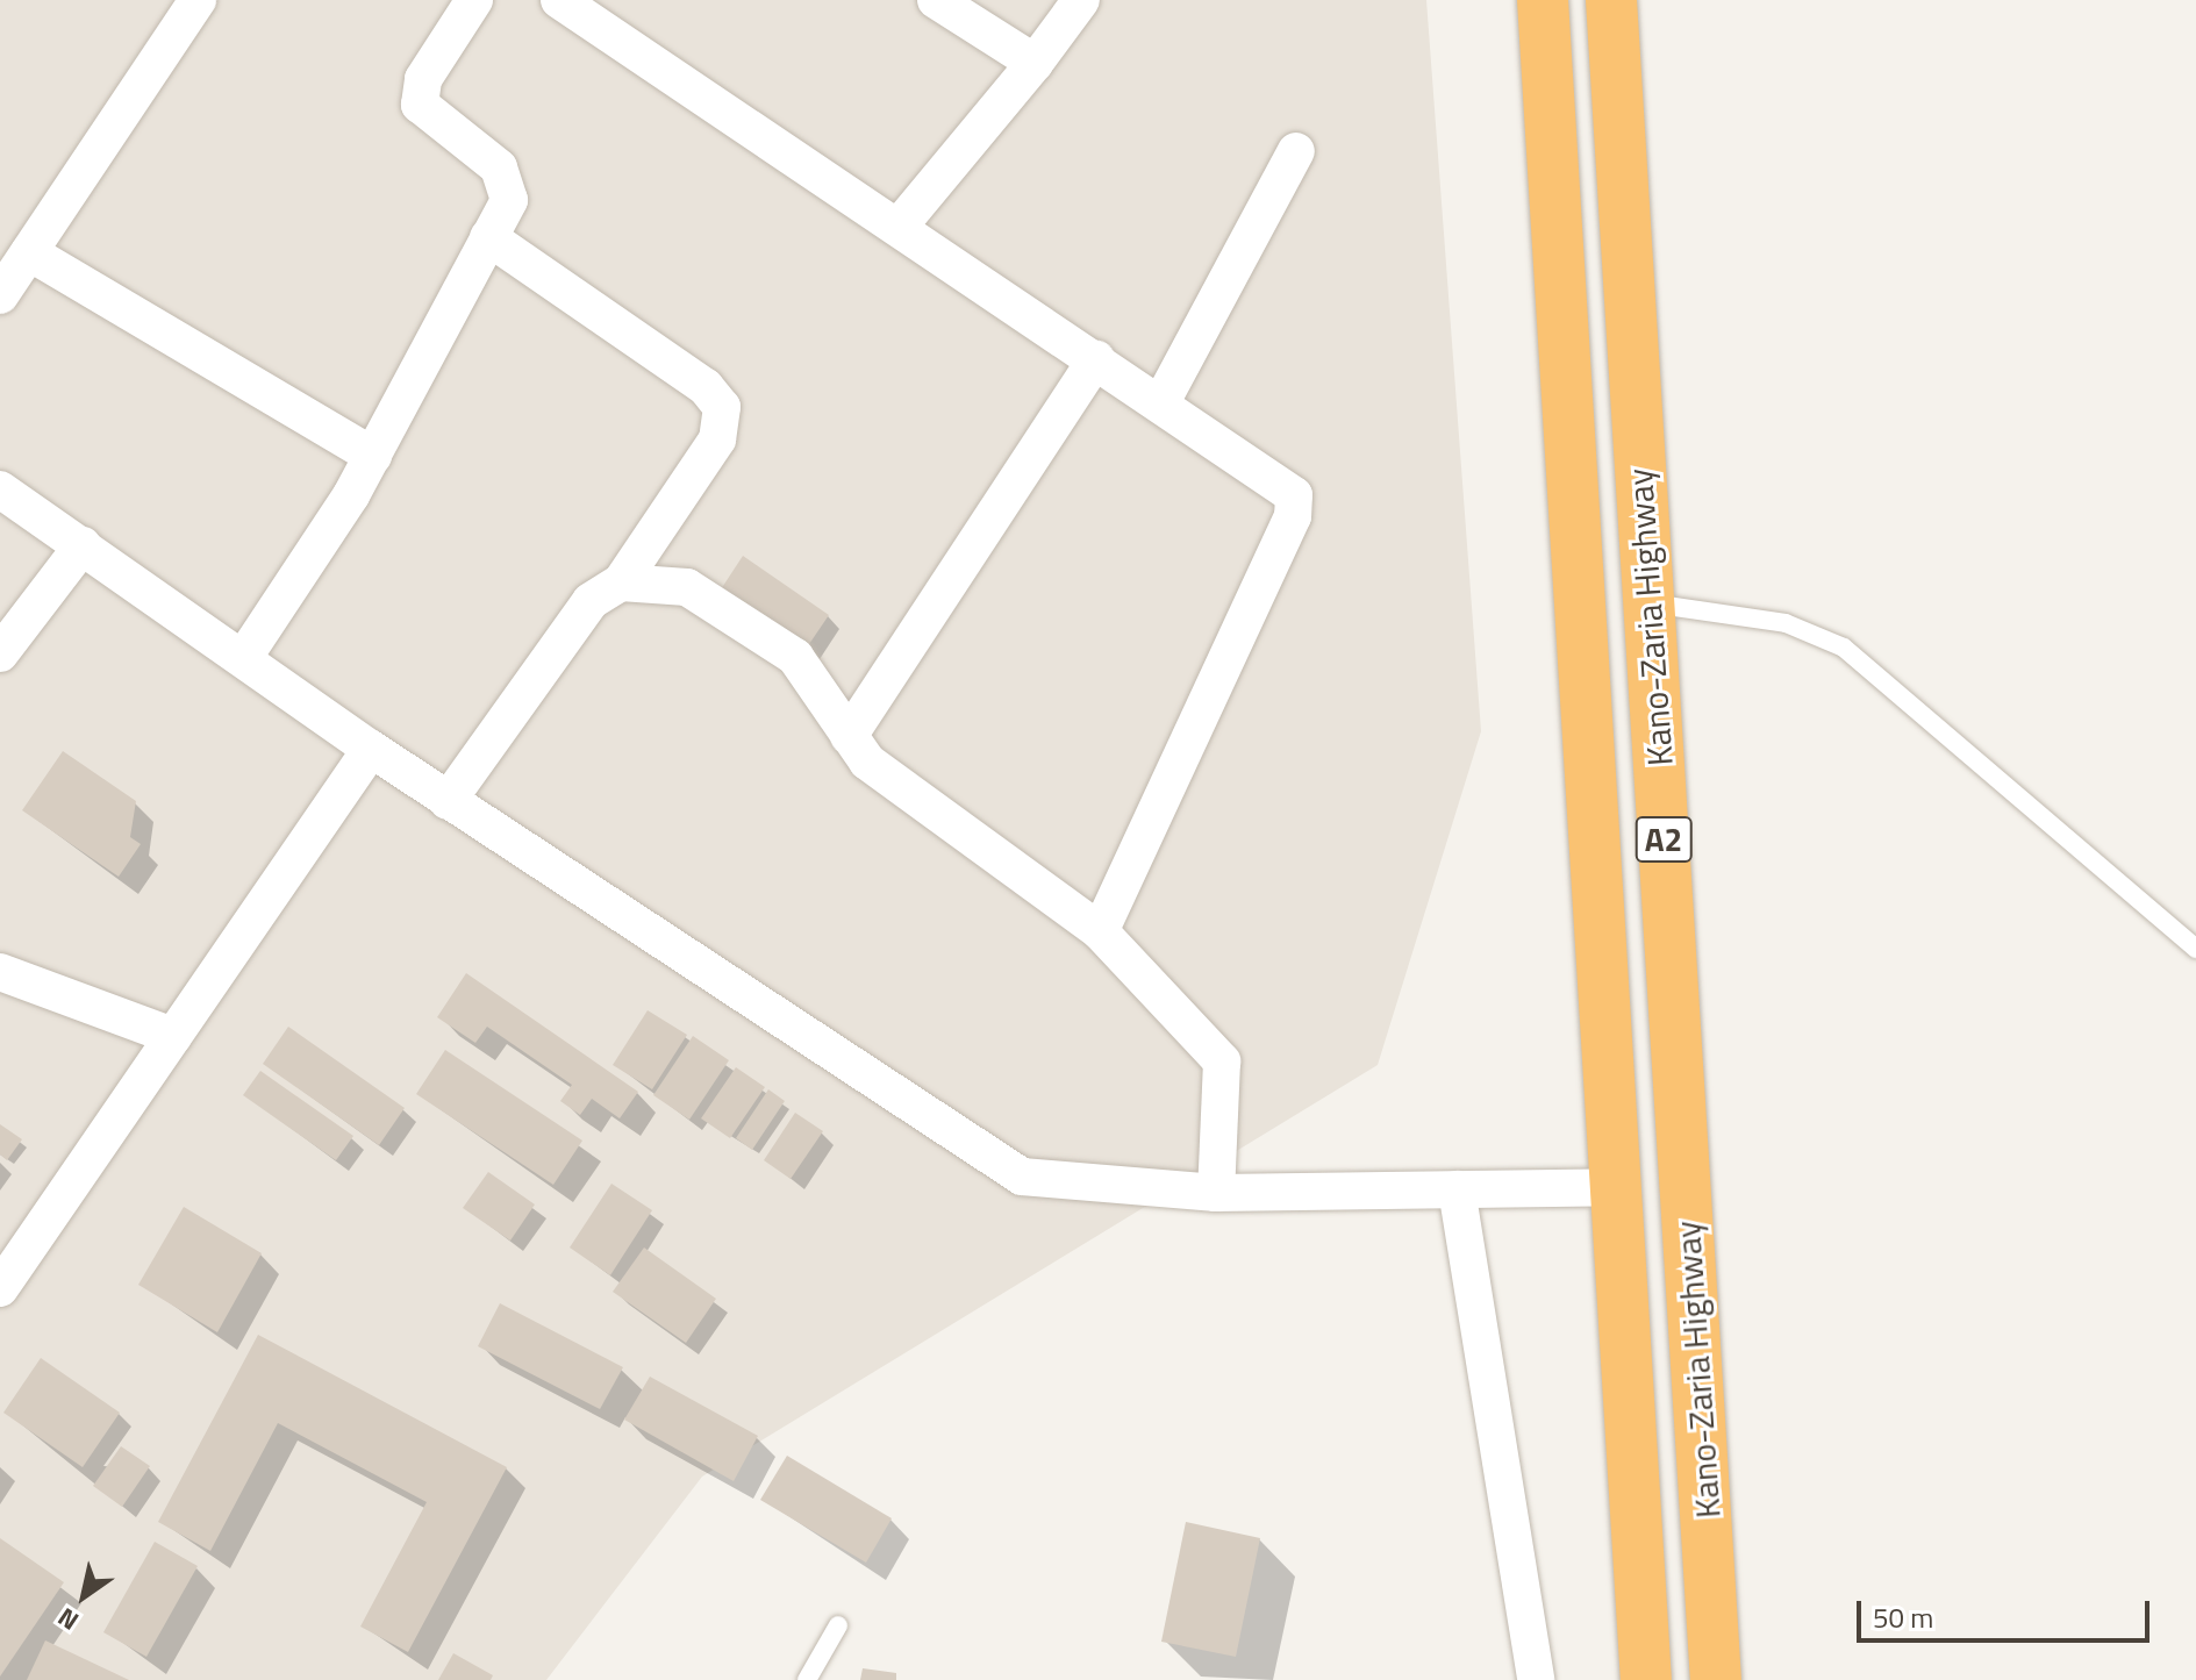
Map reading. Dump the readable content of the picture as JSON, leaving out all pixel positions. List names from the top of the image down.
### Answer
{
  "streets": {
    "highway": ["Kano-Zaria Highway", "A2"]
  },
  "scale_bar": "50 m",
  "north": "bottom left"
}
